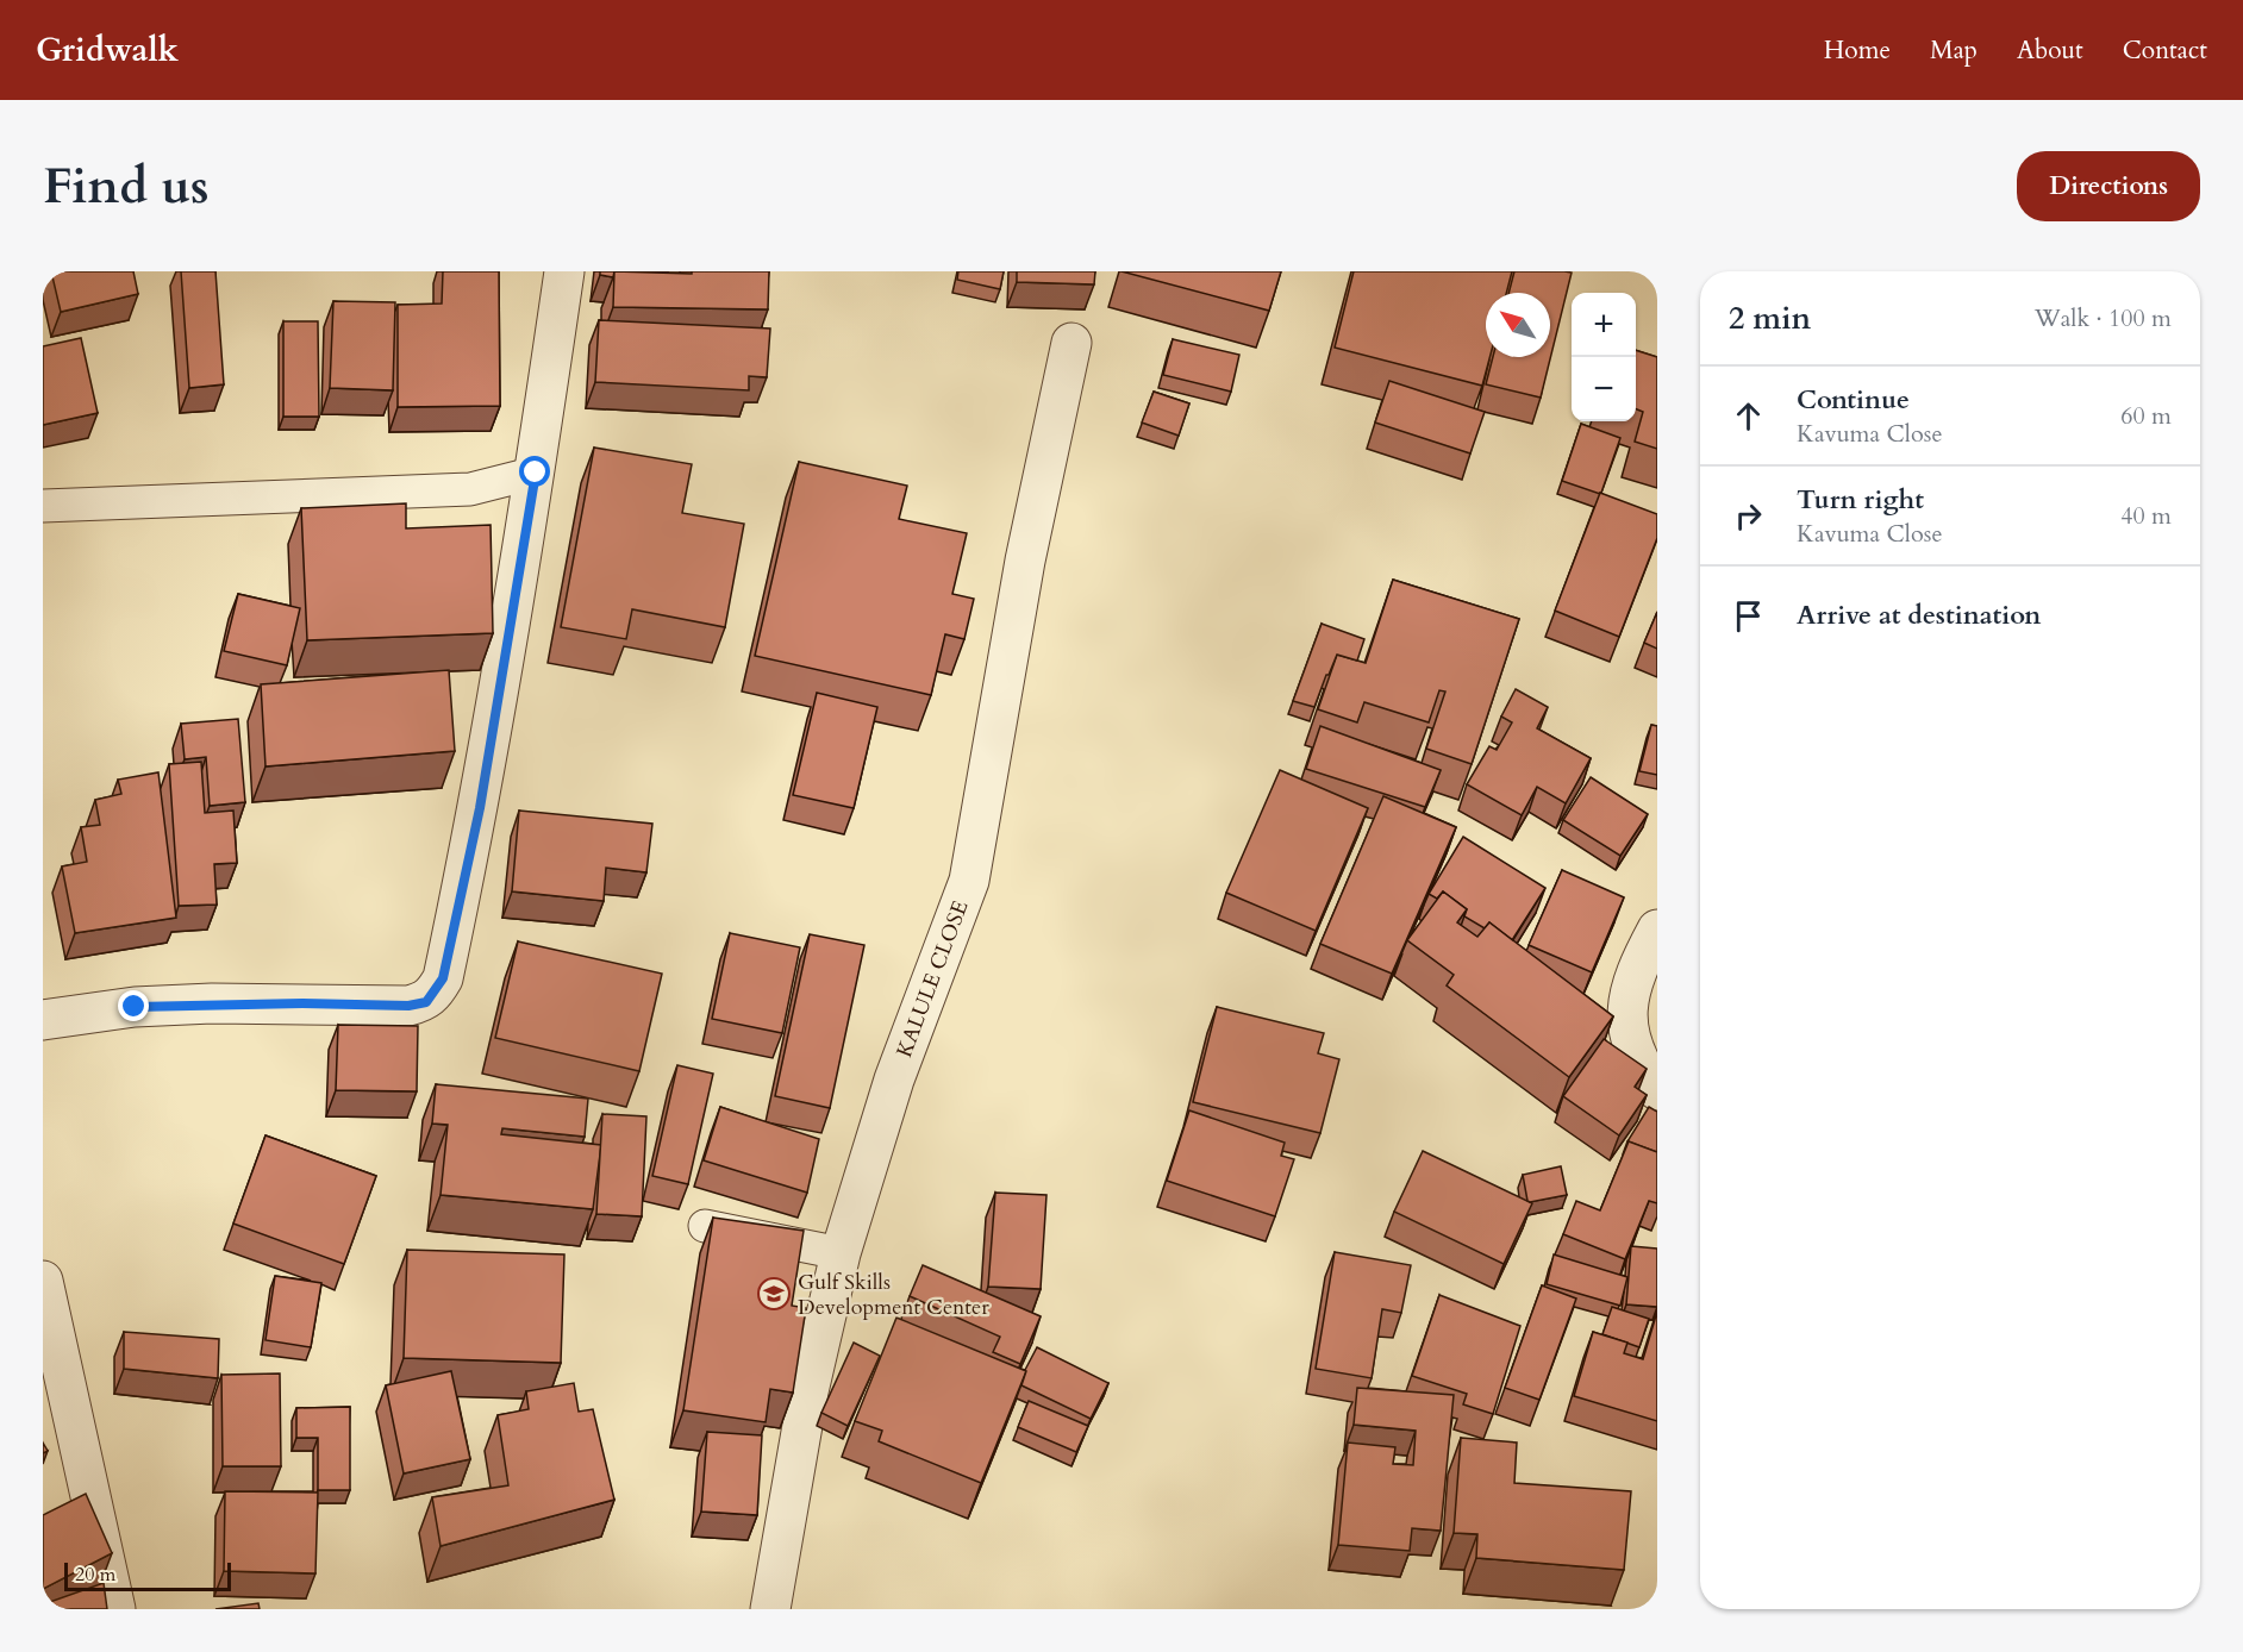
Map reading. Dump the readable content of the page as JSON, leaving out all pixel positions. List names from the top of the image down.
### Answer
{
  "streets": {
    "street": ["KALULE CLOSE"]
  },
  "places": {
    "school or university": ["Gulf Skills Development Center"]
  },
  "scale_bar": "20 m",
  "north": "top left",
  "page": {
    "header": "Gridwalk",
    "nav": [
      "Home",
      "Map",
      "About",
      "Contact"
    ],
    "buttons": "Directions",
    "title": "Find us",
    "heading": ["2 min", "Walk · 100 m"],
    "map_buttons": ["+", "−"],
    "list": [
      ["Continue", "Kavuma Close", "60 m"],
      ["Turn right", "Kavuma Close", "40 m"],
      "Arrive at destination"
    ],
    "scale": "20 m"
  }
}
